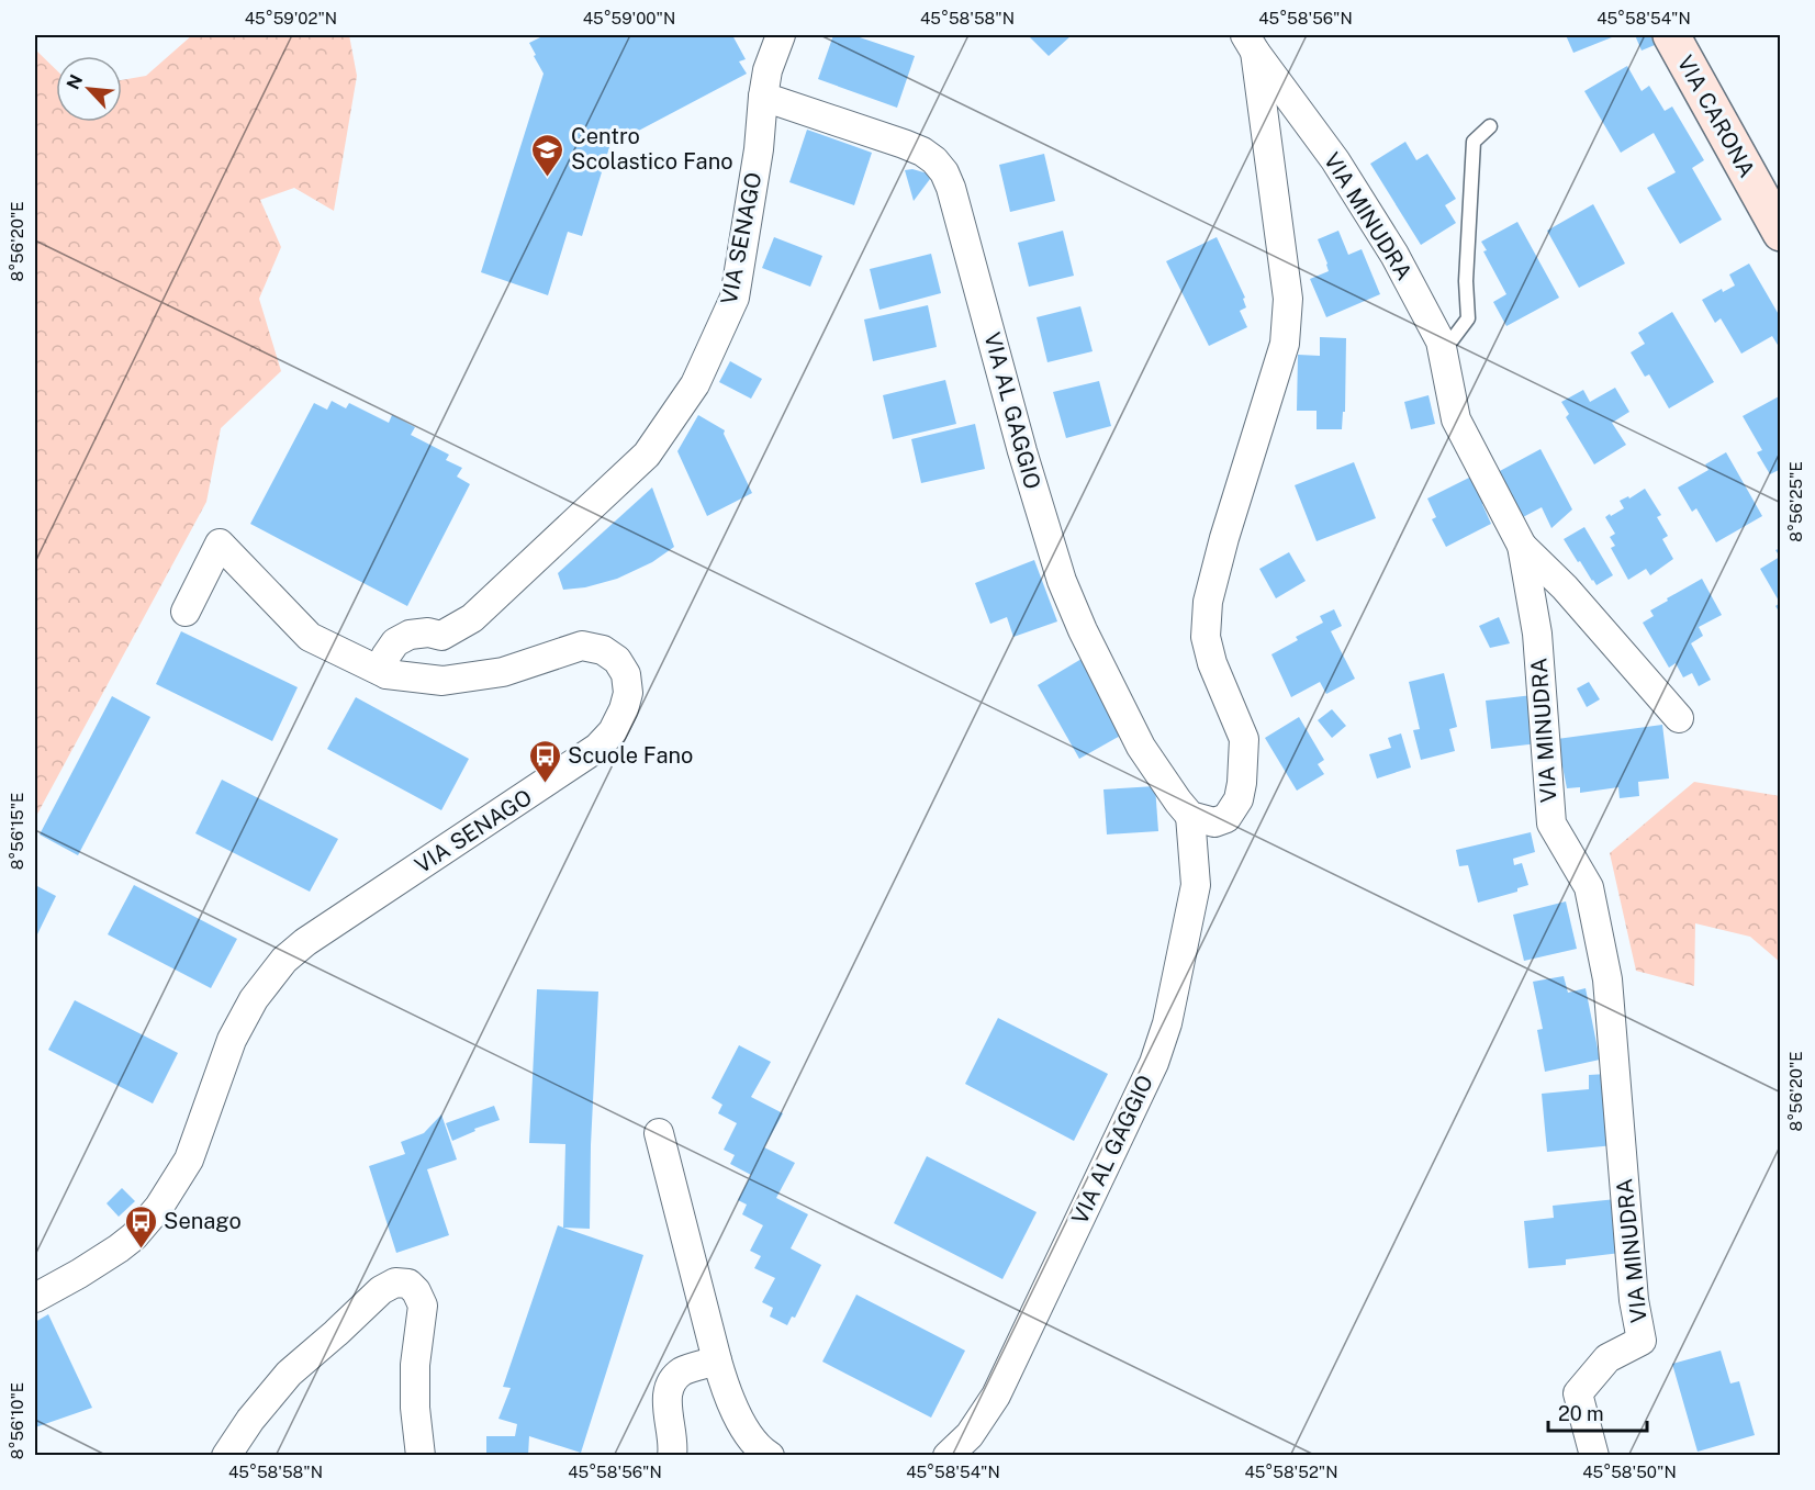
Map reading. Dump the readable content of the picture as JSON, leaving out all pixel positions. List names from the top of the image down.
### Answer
{
  "streets": {
    "street": [
      "VIA CARONA",
      "VIA MINUDRA",
      "VIA SENAGO",
      "VIA AL GAGGIO"
    ]
  },
  "crossings": [
    ["VIA SENAGO", "VIA AL GAGGIO"]
  ],
  "places": {
    "school or university": ["Centro Scolastico Fano"],
    "bus stop": ["Scuole Fano", "Senago"]
  },
  "scale_bar": "20 m",
  "north": "top left",
  "coordinates": [
    "45°59'02\"N",
    "45°59'00\"N",
    "45°58'58\"N",
    "45°58'56\"N",
    "45°58'54\"N",
    "8°56'20\"E",
    "8°56'25\"E",
    "8°56'15\"E",
    "8°56'10\"E",
    "45°58'52\"N",
    "45°58'50\"N"
  ]
}
